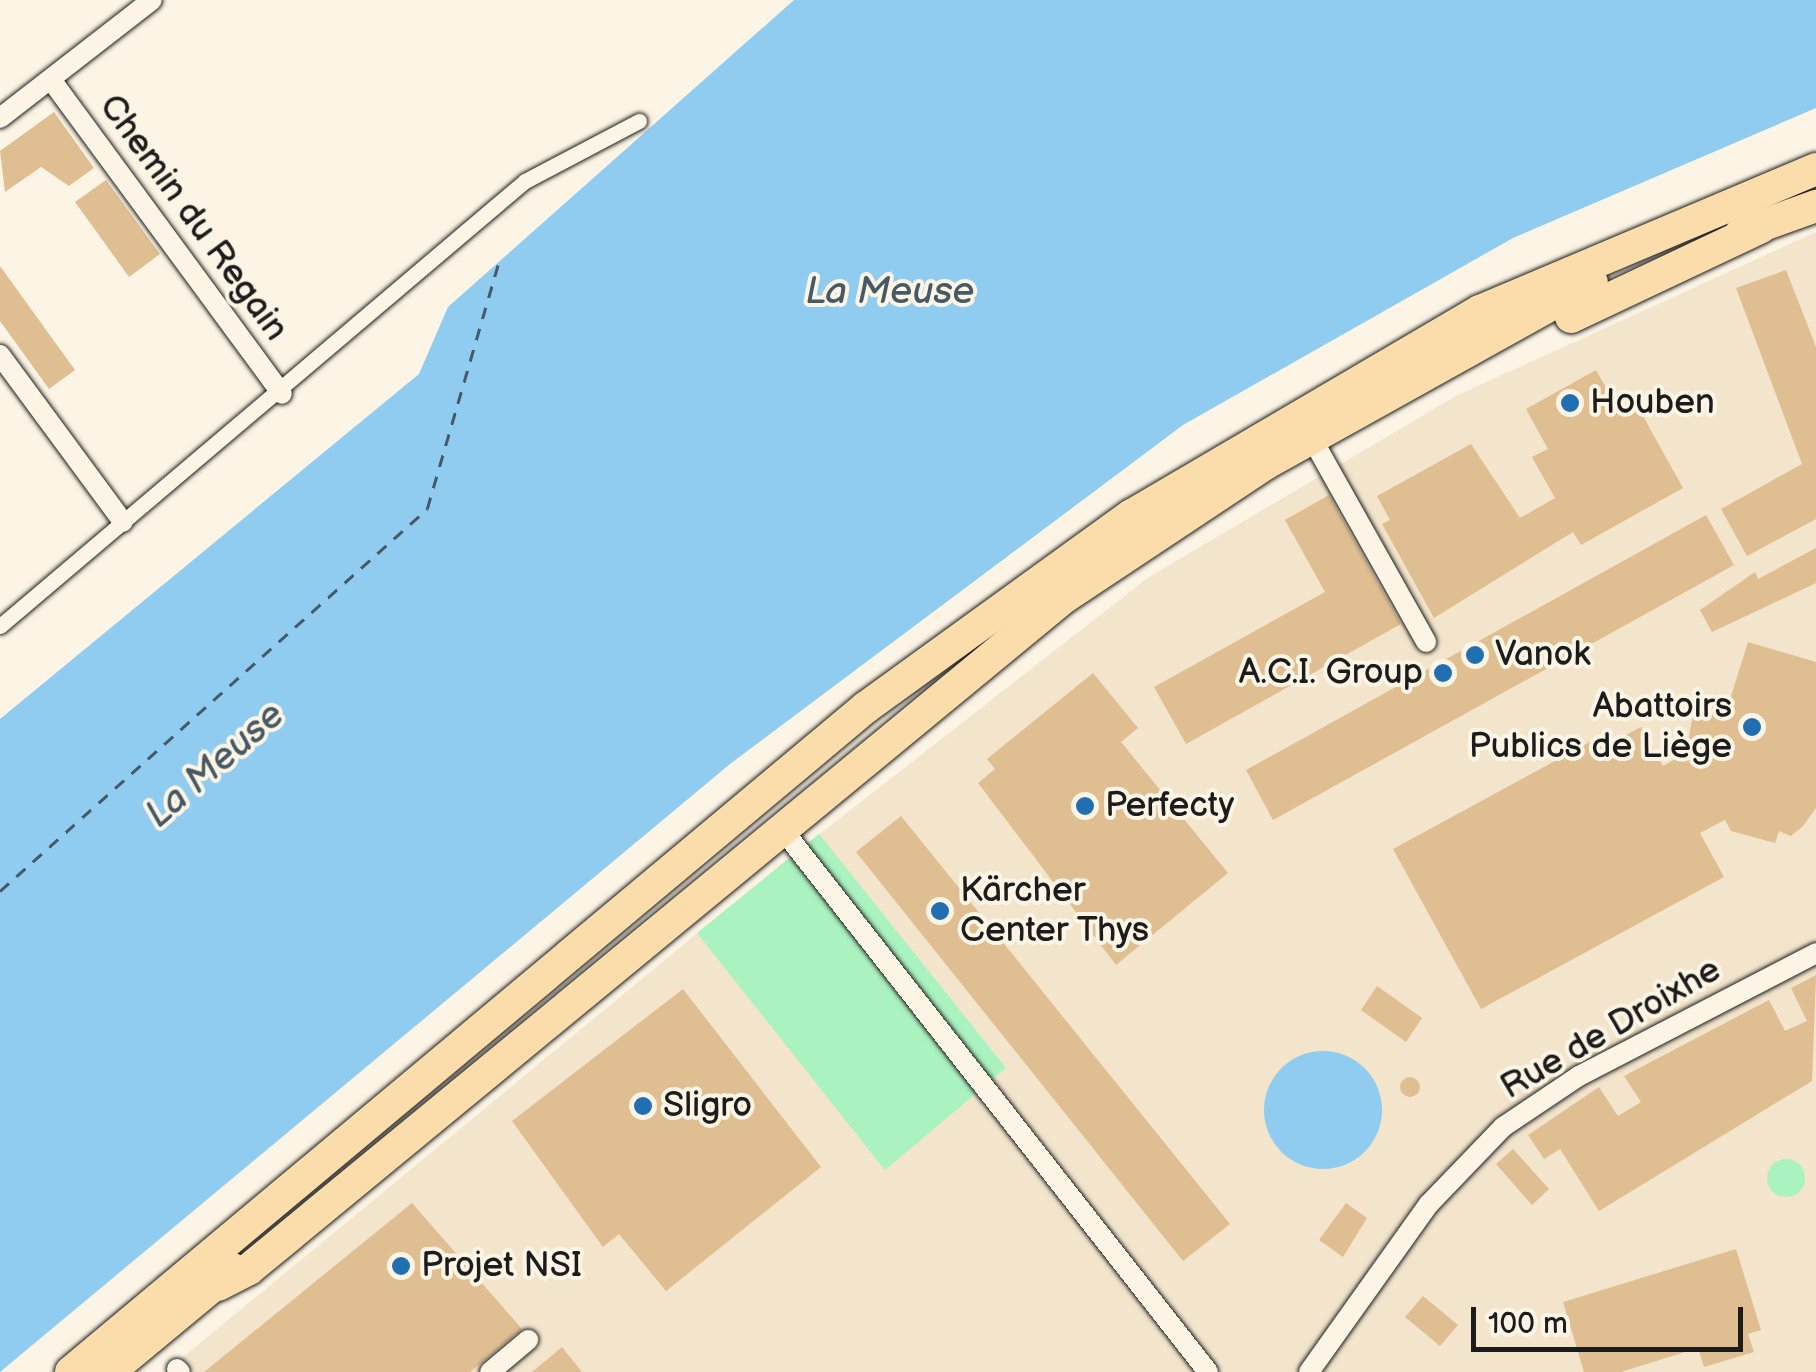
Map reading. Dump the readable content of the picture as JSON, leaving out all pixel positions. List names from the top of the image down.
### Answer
{
  "streets": {
    "street": ["Chemin du Regain", "Rue de Droixhe"]
  },
  "water": ["La Meuse"],
  "places": [
    "Houben",
    "Vanok",
    "A.C.I. Group",
    "Abattoirs Publics de Liège",
    "Perfecty",
    "Kärcher Center Thys",
    "Sligro",
    "Projet NSI"
  ],
  "scale_bar": "100 m"
}
